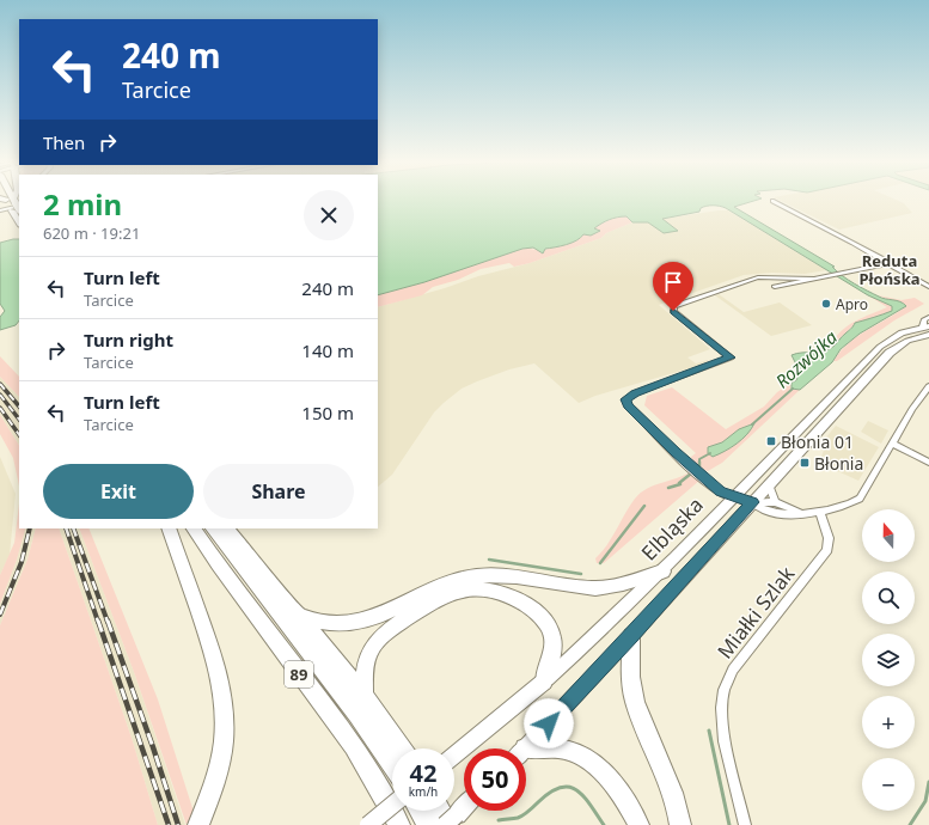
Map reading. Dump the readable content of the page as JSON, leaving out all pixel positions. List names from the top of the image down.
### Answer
{
  "streets": {
    "highway": ["89"],
    "main road": ["Elbląska"],
    "street": ["Miałki Szlak"]
  },
  "districts": ["Reduta Płońska"],
  "water": ["Rozwójka"],
  "places": {
    "other": ["Apro"],
    "transit": ["Błonia 01", "Błonia"]
  },
  "north": "top",
  "page": {
    "turn": ["240 m", "Tarcice"],
    "then": "Then",
    "heading": ["2 min", "620 m · 19:21"],
    "list": [
      {
        "name": "Turn left",
        "note": "Tarcice",
        "value": "240 m"
      },
      {
        "name": "Turn right",
        "note": "Tarcice",
        "value": "140 m"
      },
      {
        "name": "Turn left",
        "note": "Tarcice",
        "value": "150 m"
      }
    ],
    "buttons": ["Exit", "Share"],
    "map_buttons": ["+", "−"],
    "speed": "42 km/h",
    "limit": "50"
  }
}
